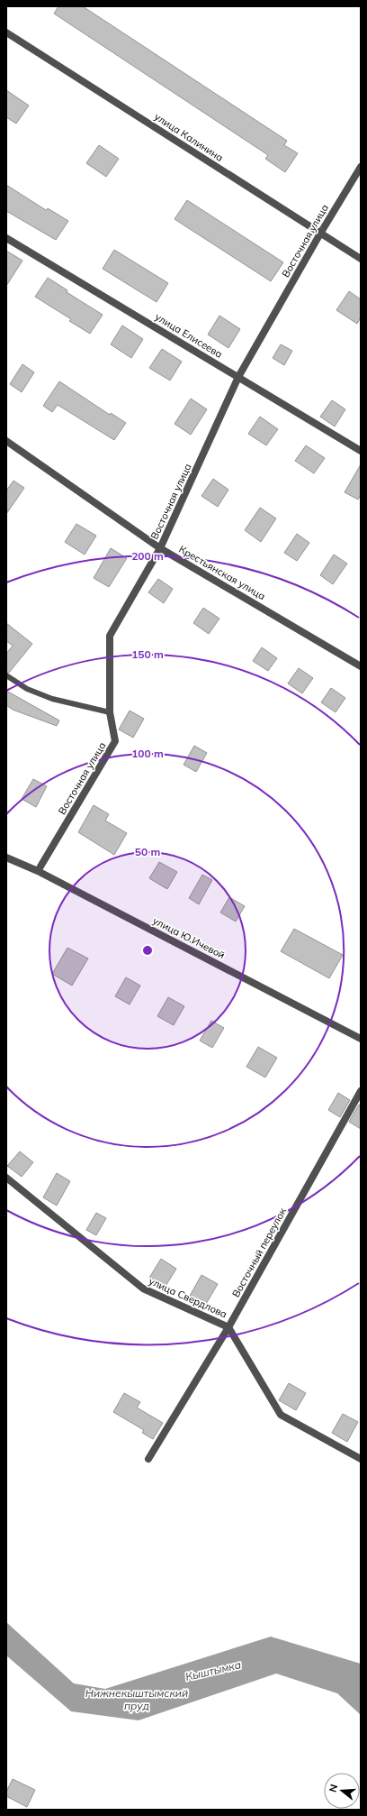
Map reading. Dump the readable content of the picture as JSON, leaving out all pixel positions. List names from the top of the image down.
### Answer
{
  "streets": {
    "street": [
      "улица Калинина",
      "Восточная улица",
      "улица Елисеева",
      "Крестьянская улица",
      "улица Ю.Ичевой",
      "Восточный переулок",
      "улица Свердлова"
    ]
  },
  "crossings": [
    ["улица Калинина", "Восточная улица"],
    ["Восточная улица", "улица Елисеева"],
    ["Восточная улица", "Крестьянская улица"],
    ["Восточная улица", "улица Ю.Ичевой"],
    ["Восточный переулок", "улица Свердлова"]
  ],
  "water": ["Кыштымка", "Нижнекыштымский пруд"],
  "north": "left",
  "rings": [
    "200 m",
    "150 m",
    "100 m",
    "50 m"
  ]
}
